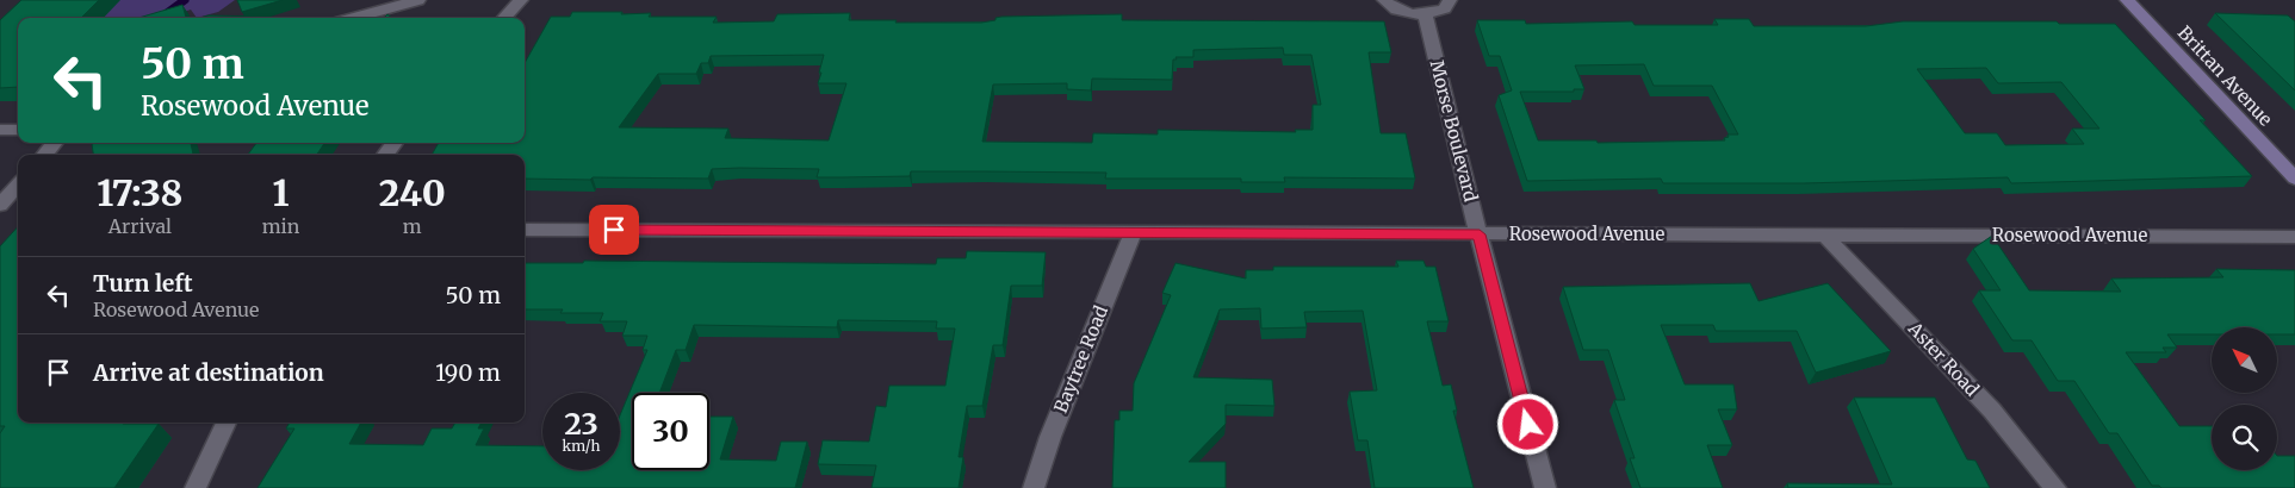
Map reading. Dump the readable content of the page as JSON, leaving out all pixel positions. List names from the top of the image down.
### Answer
{
  "streets": {
    "main road": ["Brittan Avenue"],
    "street": [
      "Morse Boulevard",
      "Rosewood Avenue",
      "Baytree Road",
      "Aster Road"
    ]
  },
  "crossings": [
    ["Morse Boulevard", "Rosewood Avenue"],
    ["Rosewood Avenue", "Baytree Road"],
    ["Rosewood Avenue", "Aster Road"]
  ],
  "north": "top left",
  "page": {
    "turn": ["50 m", "Rosewood Avenue"],
    "eta": [
      "17:38",
      "Arrival",
      "1",
      "min",
      "240",
      "m"
    ],
    "list": [
      {
        "name": "Turn left",
        "note": "Rosewood Avenue",
        "value": "50 m"
      },
      {
        "name": "Arrive at destination",
        "value": "190 m"
      }
    ],
    "speed": "23 km/h",
    "limit": "30"
  }
}
